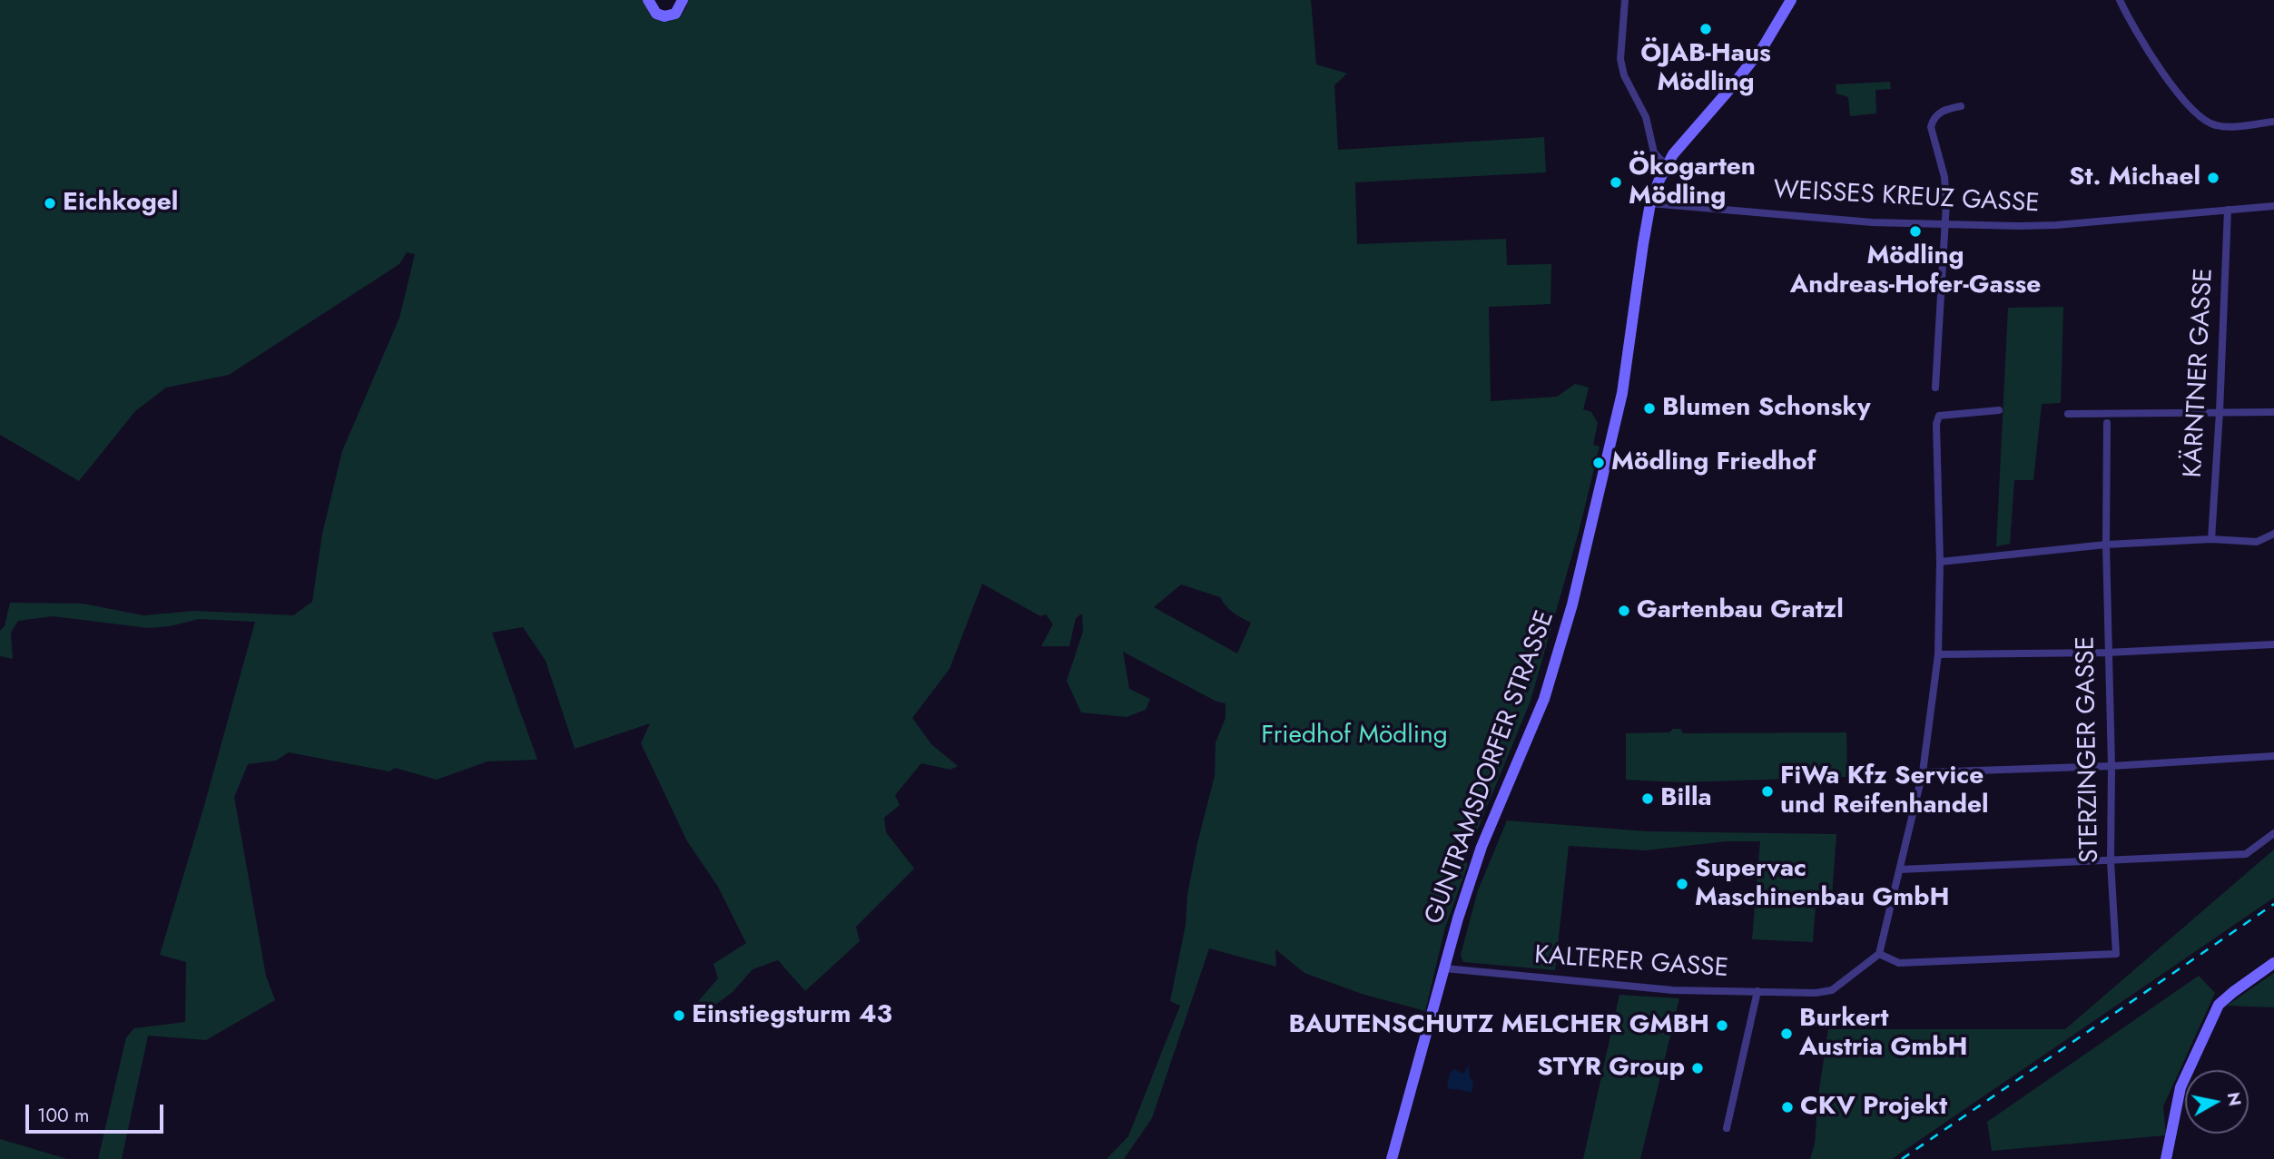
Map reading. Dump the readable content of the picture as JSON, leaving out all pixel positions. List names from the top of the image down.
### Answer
{
  "streets": {
    "street": [
      "WEISSES KREUZ GASSE",
      "KÄRNTNER GASSE",
      "STERZINGER GASSE",
      "GUNTRAMSDORFER STRASSE",
      "KALTERER GASSE"
    ]
  },
  "crossings": [
    ["WEISSES KREUZ GASSE", "KÄRNTNER GASSE"],
    ["WEISSES KREUZ GASSE", "GUNTRAMSDORFER STRASSE"],
    ["STERZINGER GASSE", "KALTERER GASSE"],
    ["GUNTRAMSDORFER STRASSE", "KALTERER GASSE"]
  ],
  "parks": ["Friedhof Mödling"],
  "places": [
    "ÖJAB-Haus Mödling",
    "St. Michael",
    "Ökogarten Mödling",
    "Eichkogel",
    "Mödling Andreas-Hofer-Gasse",
    "Blumen Schonsky",
    "Mödling Friedhof",
    "Gartenbau Gratzl",
    "FiWa Kfz Service und Reifenhandel",
    "Billa",
    "Supervac Maschinenbau GmbH",
    "Einstiegsturm 43",
    "BAUTENSCHUTZ MELCHER GMBH",
    "Burkert Austria GmbH",
    "STYR Group",
    "CKV Projekt"
  ],
  "scale_bar": "100 m",
  "north": "right"
}
